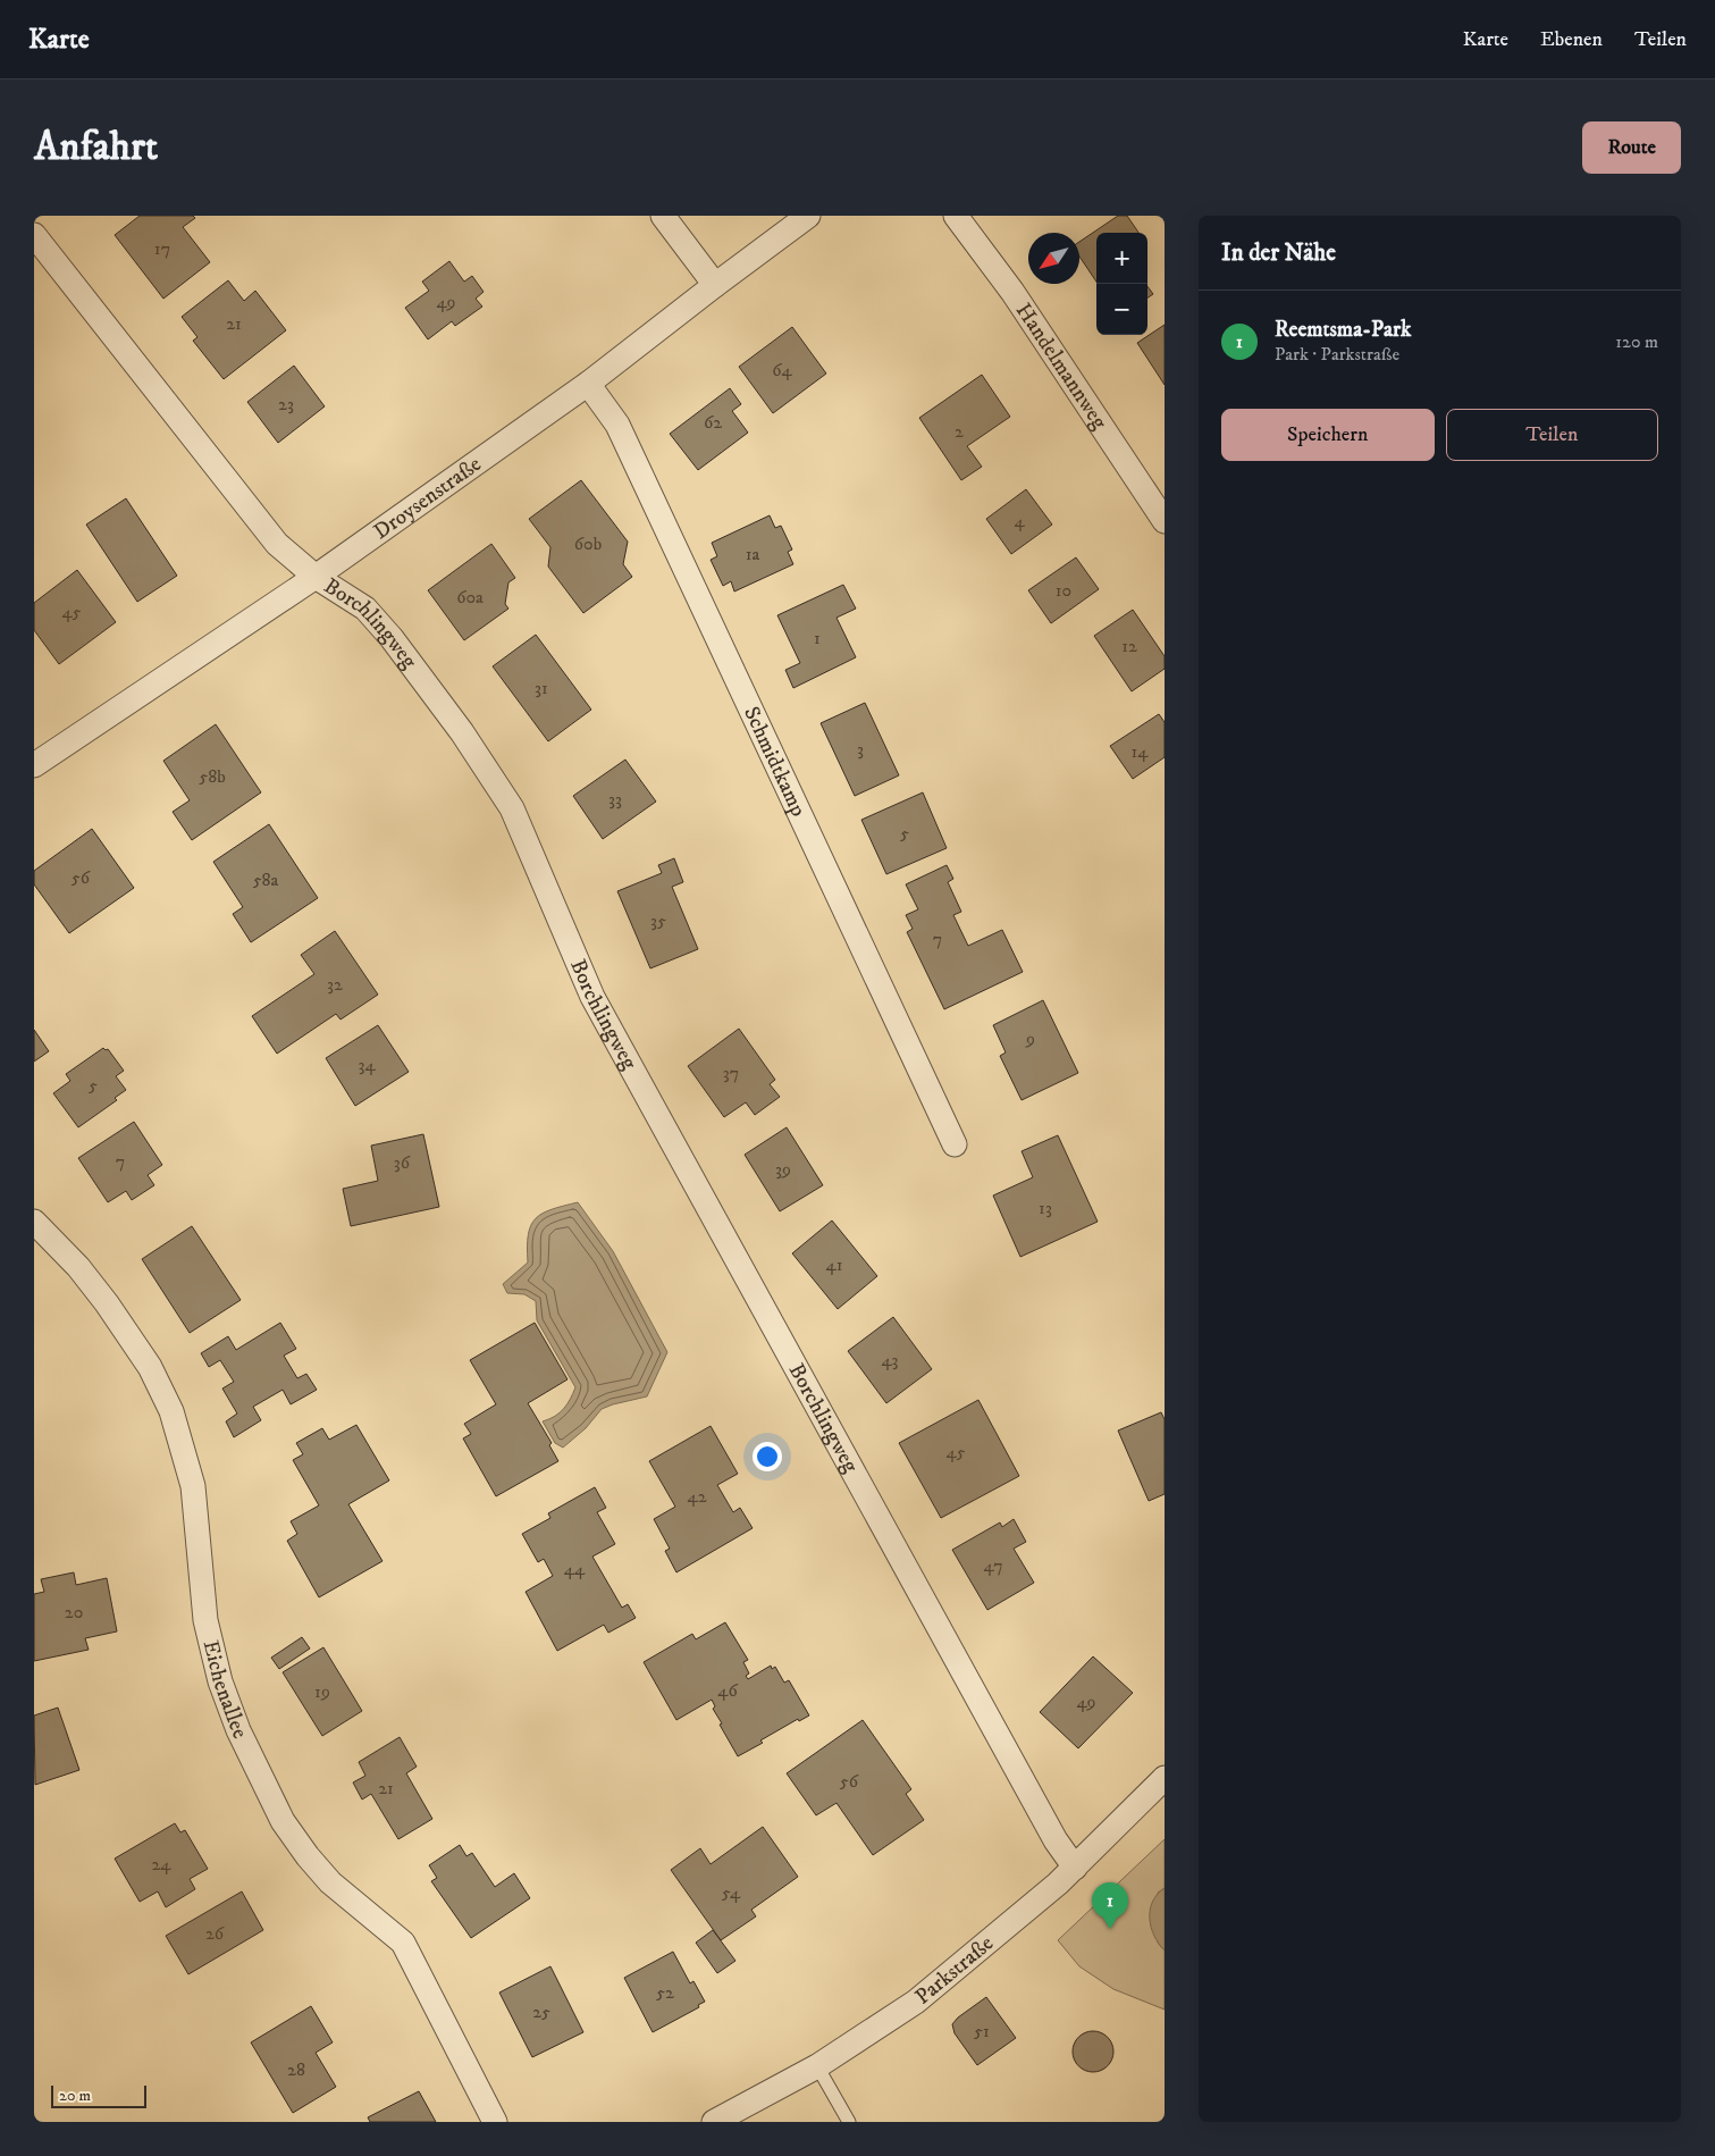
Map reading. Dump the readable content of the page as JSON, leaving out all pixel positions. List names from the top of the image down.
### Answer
{
  "streets": {
    "street": [
      "Handelmannweg",
      "Droysenstraße",
      "Borchlingweg",
      "Schmidtkamp",
      "Eichenallee",
      "Parkstraße"
    ]
  },
  "crossings": [
    ["Droysenstraße", "Borchlingweg"],
    ["Droysenstraße", "Schmidtkamp"],
    ["Borchlingweg", "Parkstraße"]
  ],
  "house_numbers": [
    "17",
    "49",
    "21",
    "64",
    "23",
    "62",
    "2",
    "4",
    "60b",
    "1a",
    "10",
    "60a",
    "45",
    "1",
    "12",
    "31",
    "3",
    "14",
    "58b",
    "33",
    "5",
    "56",
    "58a",
    "35",
    "7",
    "32",
    "9",
    "34",
    "37",
    "5",
    "7",
    "36",
    "39",
    "13",
    "41",
    "43",
    "45",
    "42",
    "47",
    "44",
    "20",
    "46",
    "19",
    "49",
    "56",
    "21",
    "24",
    "54",
    "26",
    "52",
    "25",
    "51",
    "28"
  ],
  "scale_bar": "20 m",
  "north": "bottom left",
  "page": {
    "header": "Karte",
    "nav": ["Karte", "Ebenen", "Teilen"],
    "buttons": [
      "Route",
      ["Speichern", "Teilen"]
    ],
    "title": "Anfahrt",
    "heading": "In der Nähe",
    "map_buttons": ["+", "−"],
    "list": [
      {
        "mark": "1",
        "name": "Reemtsma-Park",
        "note": "Park · Parkstraße",
        "value": "120 m"
      }
    ],
    "pins": "1",
    "scale": "20 m"
  }
}
